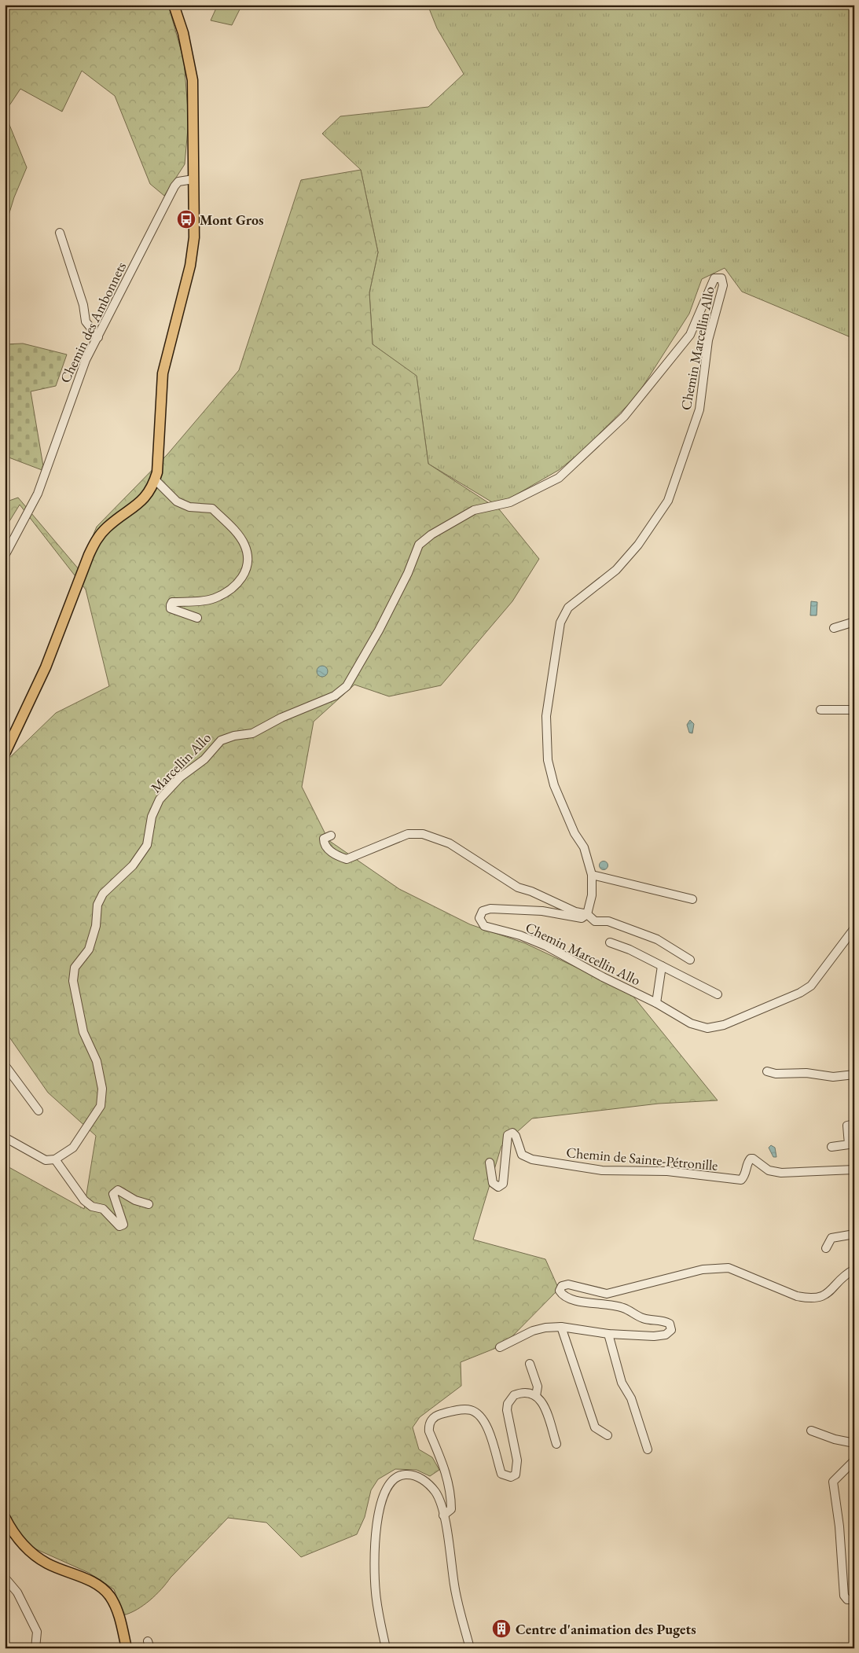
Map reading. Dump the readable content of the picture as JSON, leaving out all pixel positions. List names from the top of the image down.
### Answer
{
  "streets": {
    "street": [
      "Chemin des Ambonnets",
      "Chemin Marcellin Allo",
      "Marcellin Allo",
      "Chemin de Sainte-Pétronille"
    ]
  },
  "crossings": [
    ["Chemin Marcellin Allo", "Marcellin Allo"]
  ],
  "places": {
    "bus stop": ["Mont Gros"],
    "building": ["Centre d'animation des Pugets"]
  }
}
